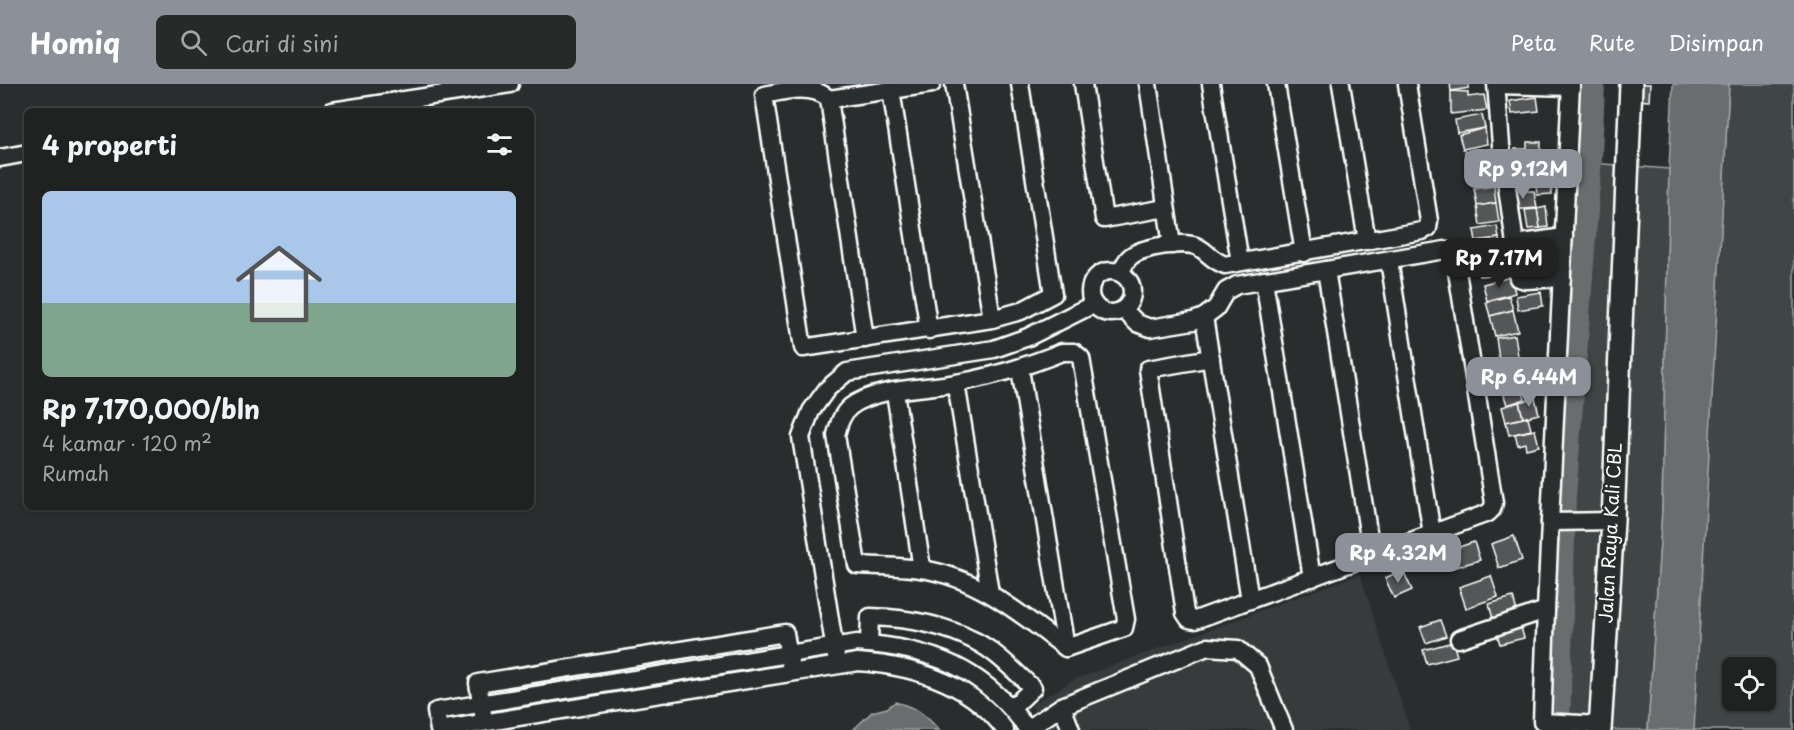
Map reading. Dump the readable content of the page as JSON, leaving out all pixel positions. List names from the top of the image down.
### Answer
{
  "streets": {
    "main road": ["Jalan Raya Kali CBL"]
  },
  "page": {
    "header": "Homiq",
    "search": "Cari di sini",
    "nav": ["Peta", "Rute", "Disimpan"],
    "heading": "4 properti",
    "price": [
      "Rp 9.12M",
      "Rp 7.17M",
      "Rp 6.44M",
      "Rp 4.32M"
    ],
    "list": [
      {
        "name": "Rp 7,170,000/bln",
        "note": "4 kamar · 120 m² · Rumah"
      }
    ]
  }
}
